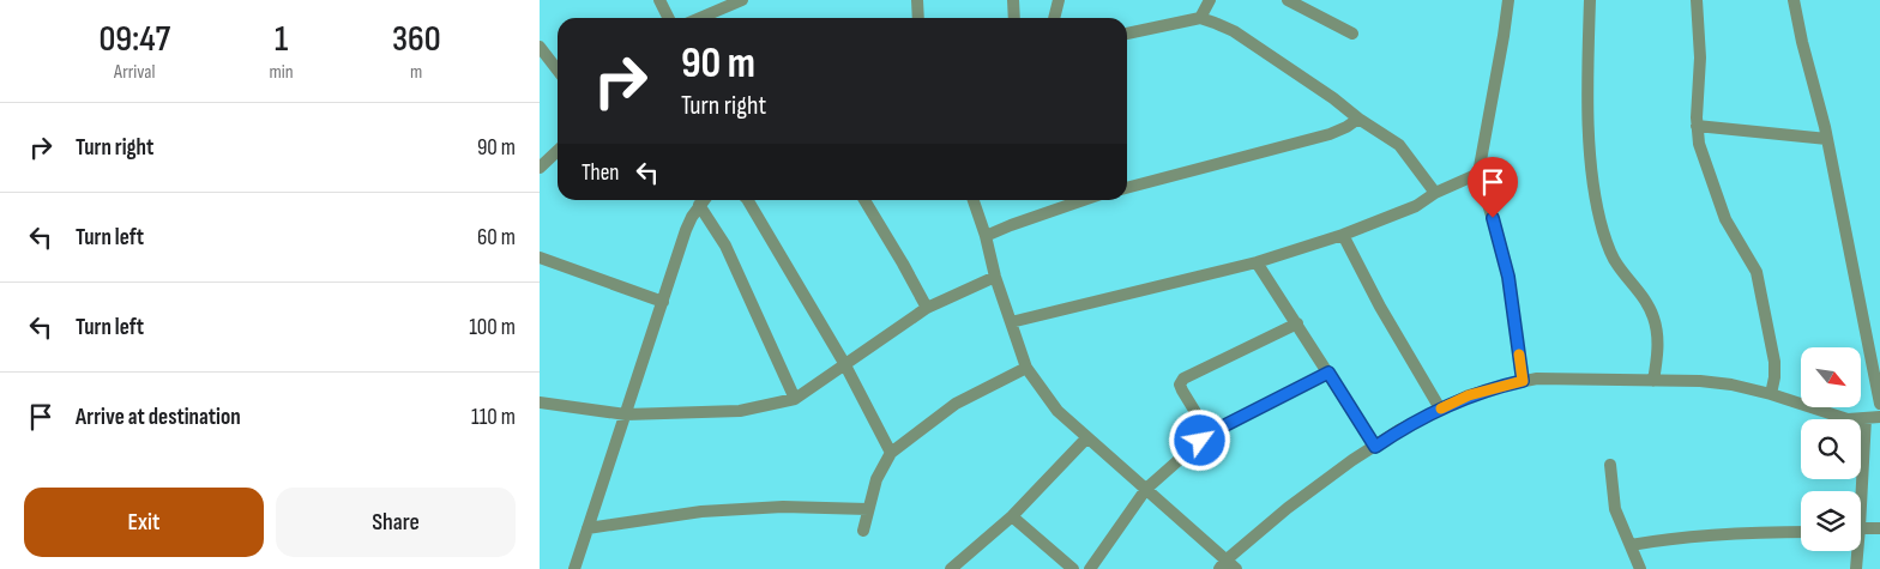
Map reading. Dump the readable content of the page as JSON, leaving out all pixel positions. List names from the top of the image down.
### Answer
{
  "north": "bottom right",
  "page": {
    "eta": [
      "09:47",
      "Arrival",
      "1",
      "min",
      "360",
      "m"
    ],
    "turn": ["90 m", "Turn right"],
    "list": [
      {
        "name": "Turn right",
        "value": "90 m"
      },
      {
        "name": "Turn left",
        "value": "60 m"
      },
      {
        "name": "Turn left",
        "value": "100 m"
      },
      {
        "name": "Arrive at destination",
        "value": "110 m"
      }
    ],
    "then": "Then",
    "buttons": ["Exit", "Share"]
  }
}
